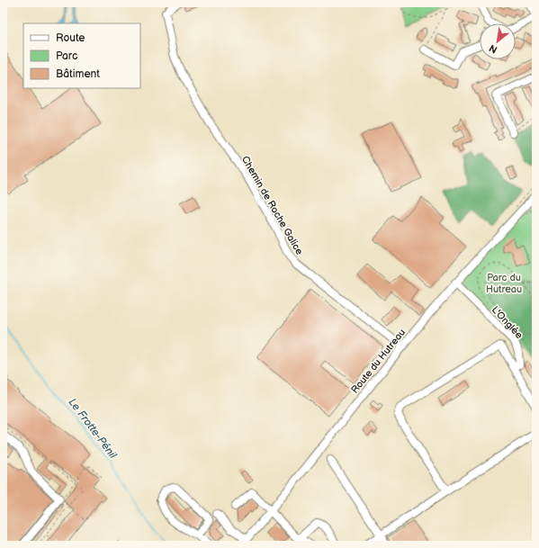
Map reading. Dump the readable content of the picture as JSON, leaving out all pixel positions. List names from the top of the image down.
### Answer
{
  "streets": {
    "street": ["Chemin de Roche Galice", "L'Onglée", "Route du Hutreau"]
  },
  "crossings": [
    ["Chemin de Roche Galice", "Route du Hutreau"],
    ["L'Onglée", "Route du Hutreau"]
  ],
  "water": ["Le Frotte-Pénil"],
  "parks": ["Parc du Hutreau"],
  "legend": ["Route", "Parc", "Bâtiment"],
  "north": "bottom left"
}
